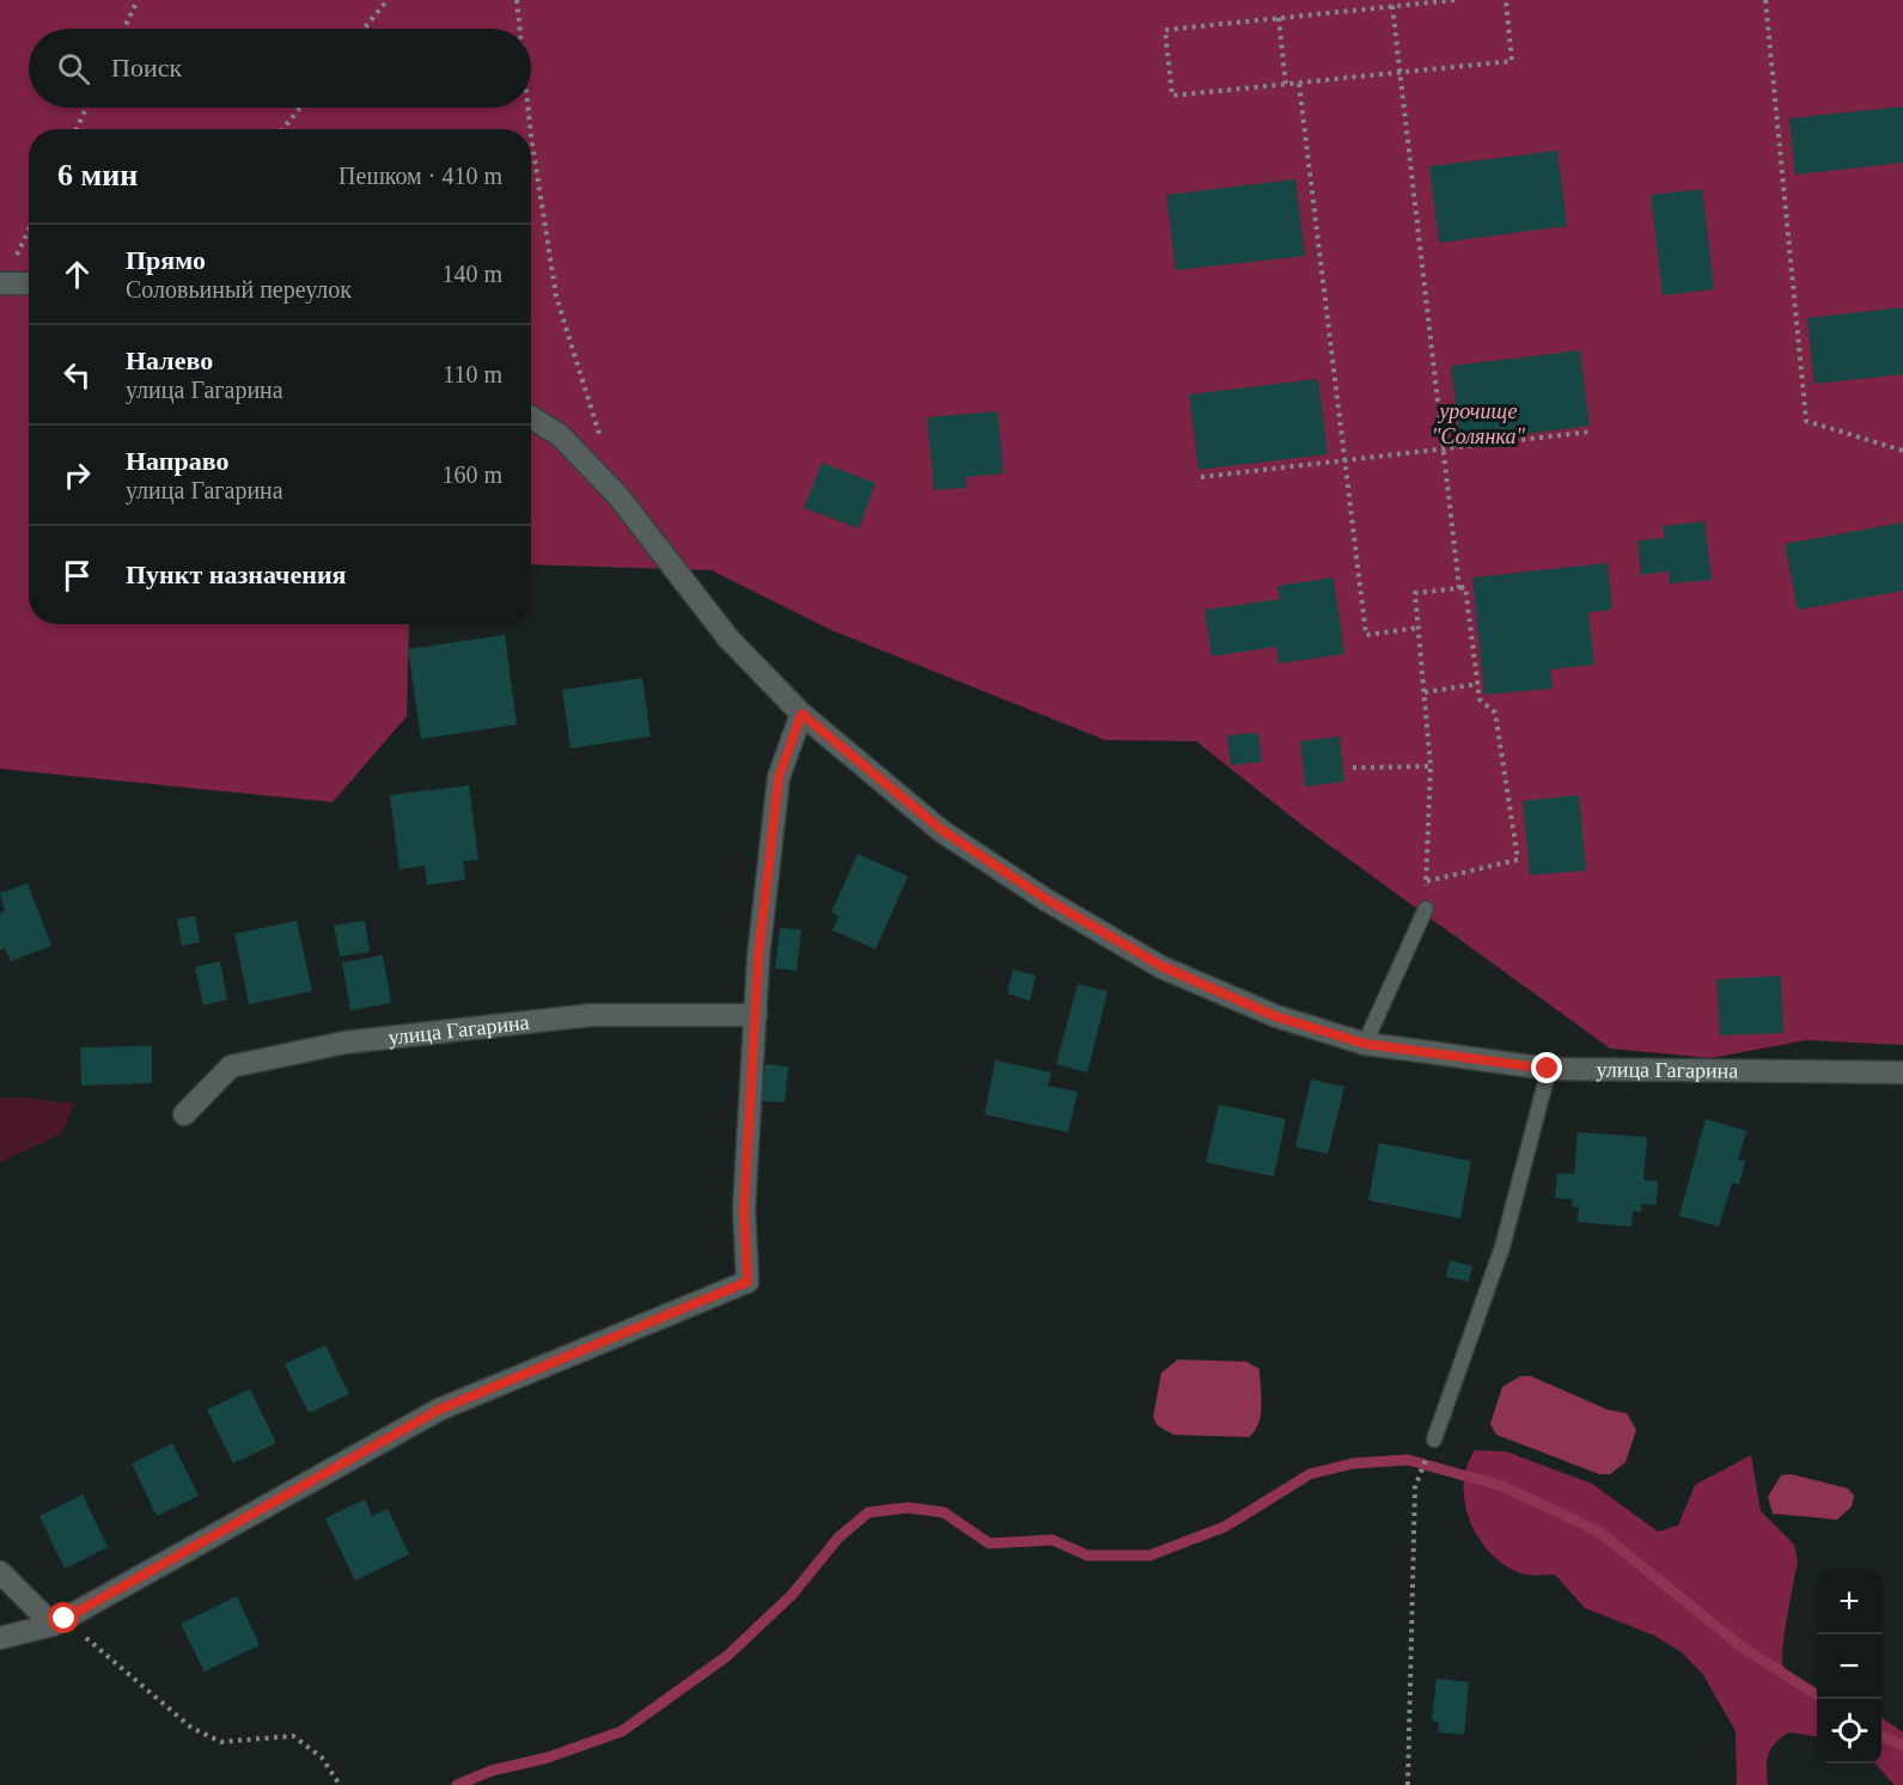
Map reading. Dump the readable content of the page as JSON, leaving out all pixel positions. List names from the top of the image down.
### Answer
{
  "streets": {
    "street": ["улица Гагарина"]
  },
  "parks": ["урочище \"Солянка\""],
  "page": {
    "search": "Поиск",
    "heading": ["6 мин", "Пешком · 410 m"],
    "list": [
      ["Прямо", "Соловьиный переулок", "140 m"],
      ["Налево", "улица Гагарина", "110 m"],
      ["Направо", "улица Гагарина", "160 m"],
      "Пункт назначения"
    ],
    "map_buttons": ["+", "−"]
  }
}
